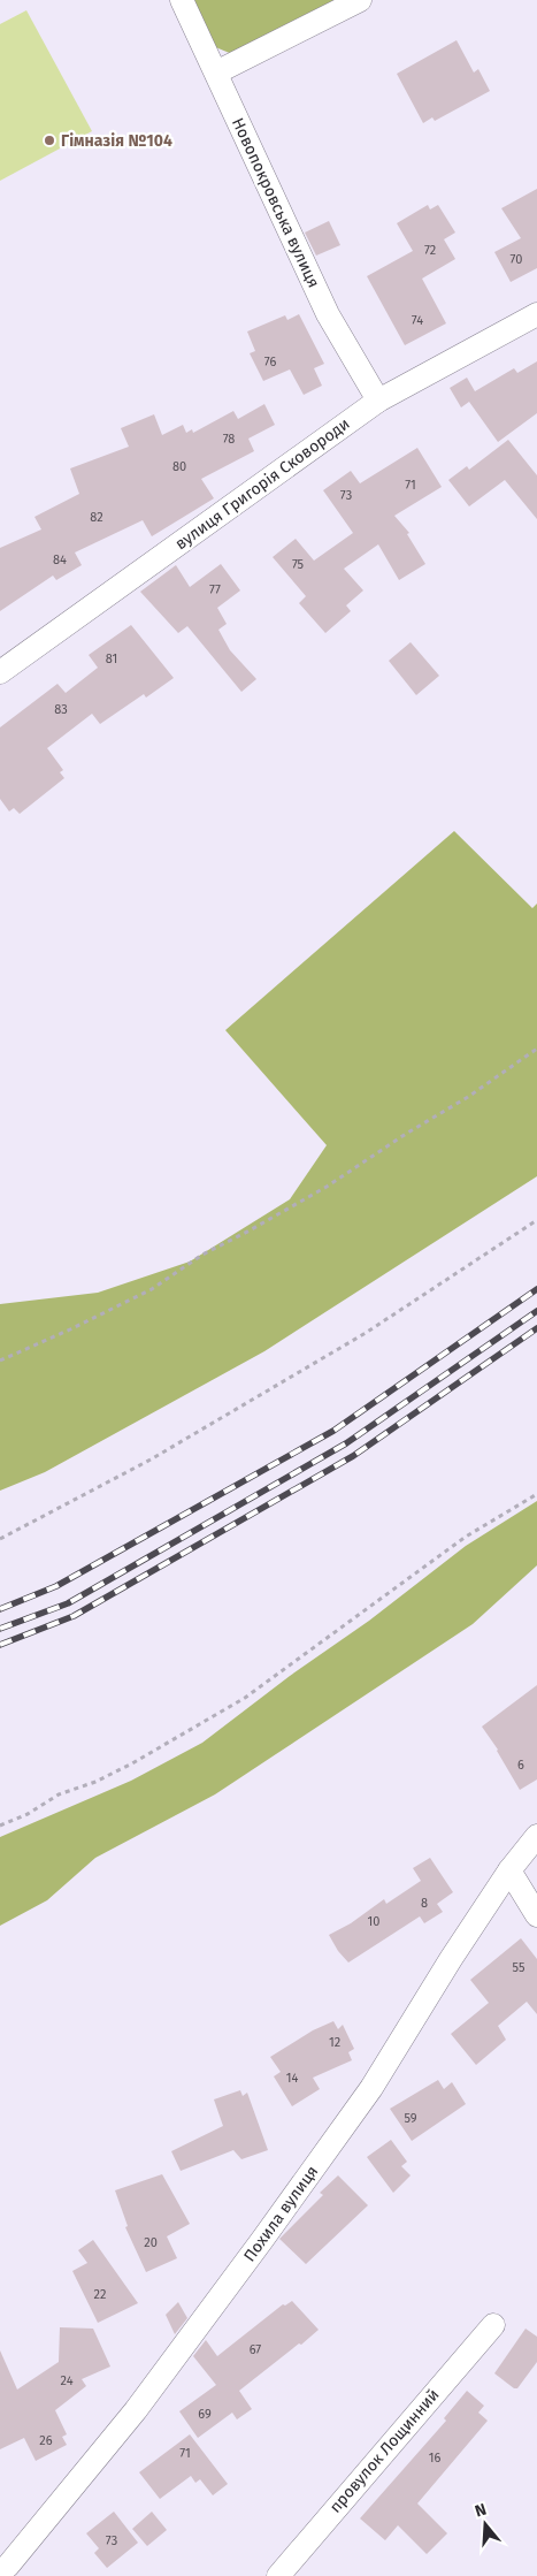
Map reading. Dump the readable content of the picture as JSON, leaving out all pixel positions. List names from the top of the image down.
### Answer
{
  "streets": {
    "street": [
      "Новопокровська вулиця",
      "вулиця Григорія Сковороди",
      "Похила вулиця",
      "провулок Лощинний"
    ]
  },
  "crossings": [
    ["Новопокровська вулиця", "вулиця Григорія Сковороди"]
  ],
  "places": ["Гімназія №104"],
  "house_numbers": [
    "72",
    "70",
    "74",
    "76",
    "78",
    "80",
    "71",
    "73",
    "82",
    "84",
    "75",
    "77",
    "81",
    "83",
    "6",
    "8",
    "10",
    "55",
    "12",
    "14",
    "59",
    "20",
    "22",
    "67",
    "24",
    "69",
    "26",
    "71",
    "16",
    "73"
  ],
  "north": "top"
}
